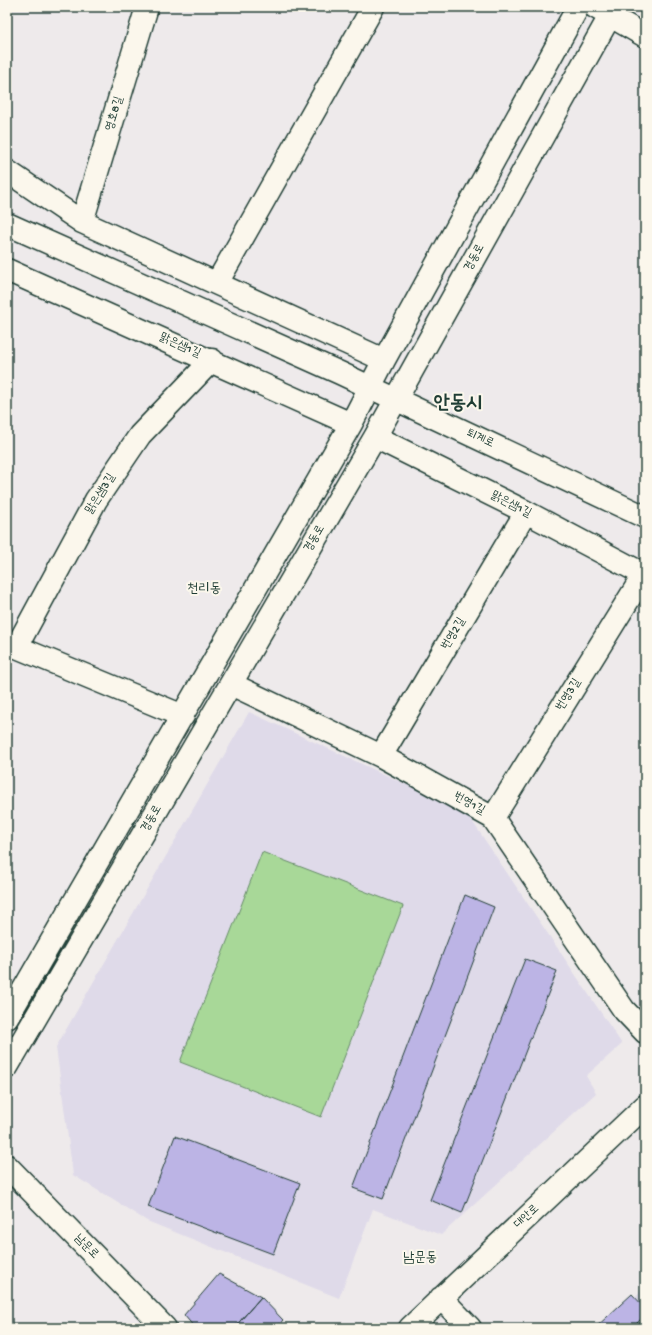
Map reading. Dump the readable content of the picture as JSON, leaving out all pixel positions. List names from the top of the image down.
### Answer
{
  "streets": {
    "street": [
      "영호8길",
      "경동로",
      "맑은샘1길",
      "퇴계로",
      "맑은샘3길",
      "번영2길",
      "번영3길",
      "번영1길",
      "대안로",
      "남문로"
    ]
  },
  "crossings": [
    ["경동로", "맑은샘1길"],
    ["경동로", "퇴계로"],
    ["경동로", "번영1길"],
    ["맑은샘1길", "맑은샘3길"],
    ["맑은샘1길", "번영2길"],
    ["맑은샘1길", "번영3길"],
    ["번영2길", "번영1길"],
    ["번영3길", "번영1길"]
  ],
  "districts": ["안동시", "천리동", "남문동"]
}
